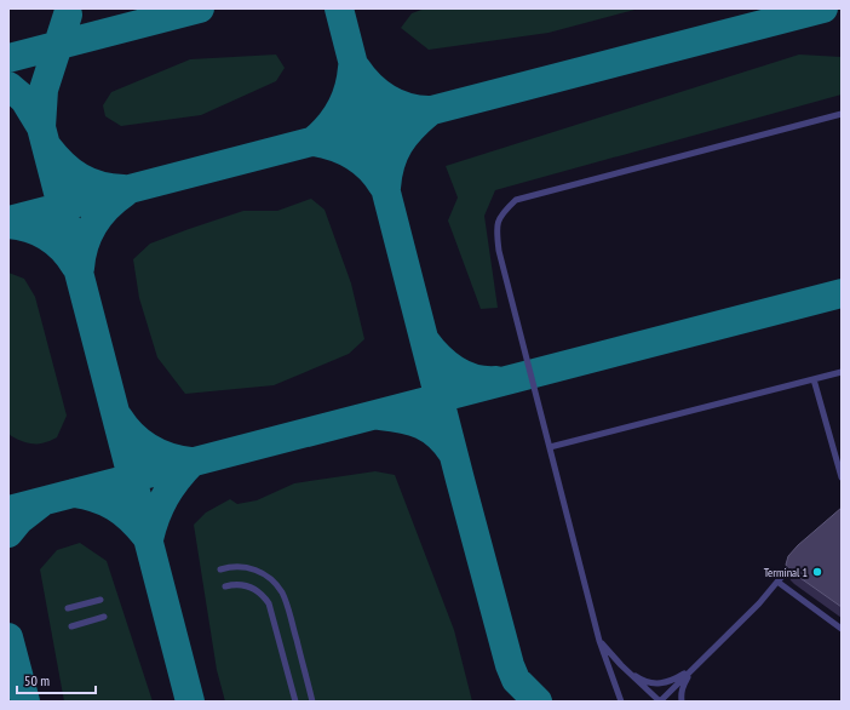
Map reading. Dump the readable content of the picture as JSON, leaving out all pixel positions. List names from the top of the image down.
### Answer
{
  "places": ["Terminal 1"],
  "scale_bar": "50 m"
}
